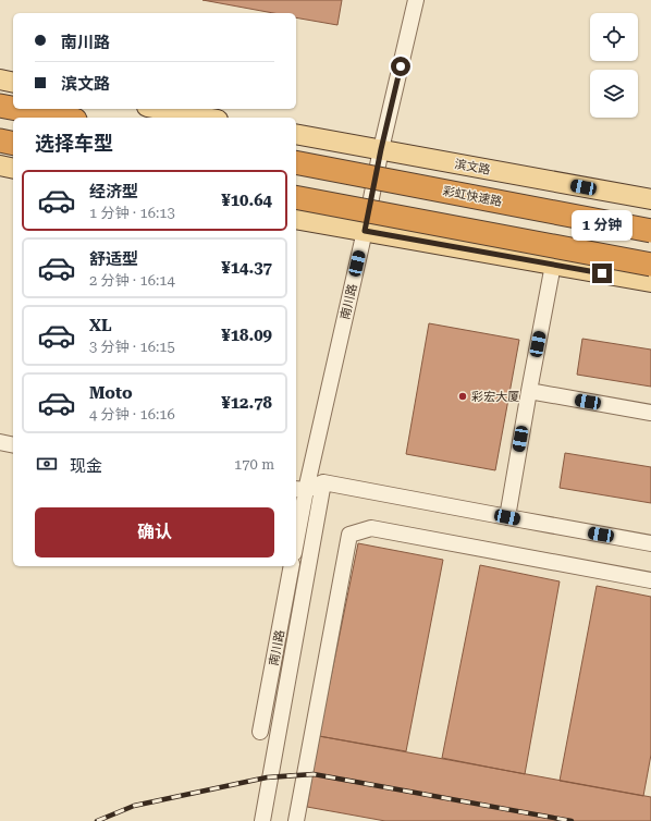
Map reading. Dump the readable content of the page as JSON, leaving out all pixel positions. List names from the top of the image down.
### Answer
{
  "streets": {
    "highway": ["彩虹快速路"],
    "main road": ["滨文路"],
    "street": ["南川路"]
  },
  "crossings": [
    ["滨文路", "南川路"]
  ],
  "places": ["彩宏大厦"],
  "page": {
    "banner": ["南川路", "滨文路"],
    "heading": "选择车型",
    "list": [
      {
        "name": "经济型",
        "note": "1 分钟 · 16:13",
        "value": "¥10.64"
      },
      {
        "name": "舒适型",
        "note": "2 分钟 · 16:14",
        "value": "¥14.37"
      },
      {
        "name": "XL",
        "note": "3 分钟 · 16:15",
        "value": "¥18.09"
      },
      {
        "name": "Moto",
        "note": "4 分钟 · 16:16",
        "value": "¥12.78"
      }
    ],
    "bubble": "1 分钟",
    "pay": ["现金", "170 m"],
    "buttons": "确认"
  }
}
